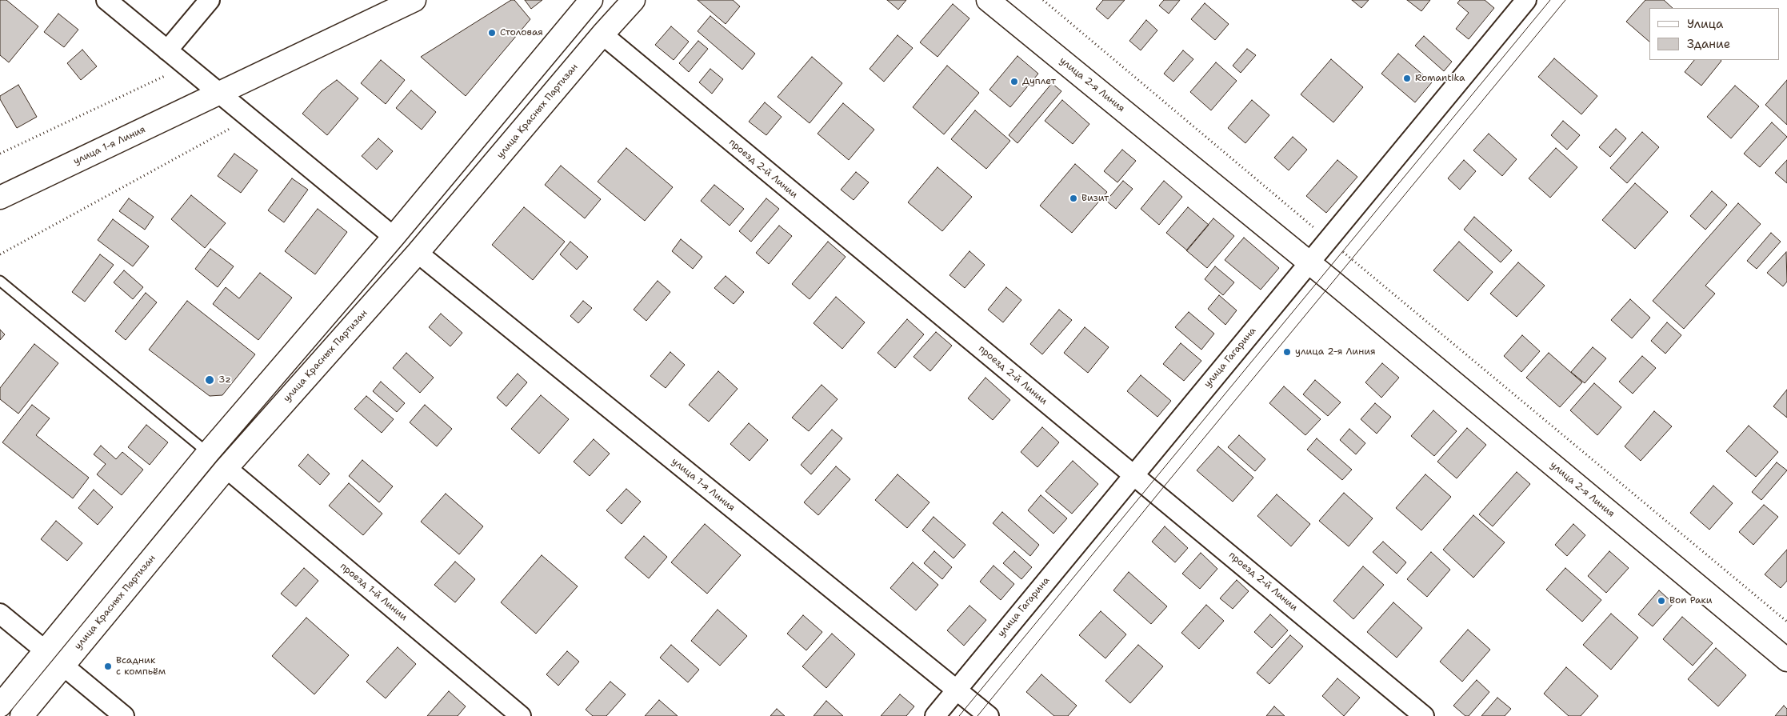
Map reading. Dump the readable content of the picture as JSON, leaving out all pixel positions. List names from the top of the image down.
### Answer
{
  "streets": {
    "main road": ["улица 2-я Линия", "улица Красных Партизан", "улица 1-я Линия"],
    "street": ["проезд 2-й Линии", "улица Гагарина", "проезд 1-й Линии"]
  },
  "crossings": [
    ["улица 2-я Линия", "улица Гагарина"],
    ["улица Красных Партизан", "улица 1-я Линия"],
    ["улица Красных Партизан", "проезд 2-й Линии"],
    ["улица Красных Партизан", "проезд 1-й Линии"],
    ["улица 1-я Линия", "улица Гагарина"],
    ["проезд 2-й Линии", "улица Гагарина"]
  ],
  "places": [
    "Столовая",
    "Romantika",
    "Дуплет",
    "Визит",
    "улица 2-я Линия",
    "3z",
    "Bon Раки",
    "Всадник с компьём"
  ],
  "legend": ["Улица", "Здание"]
}
